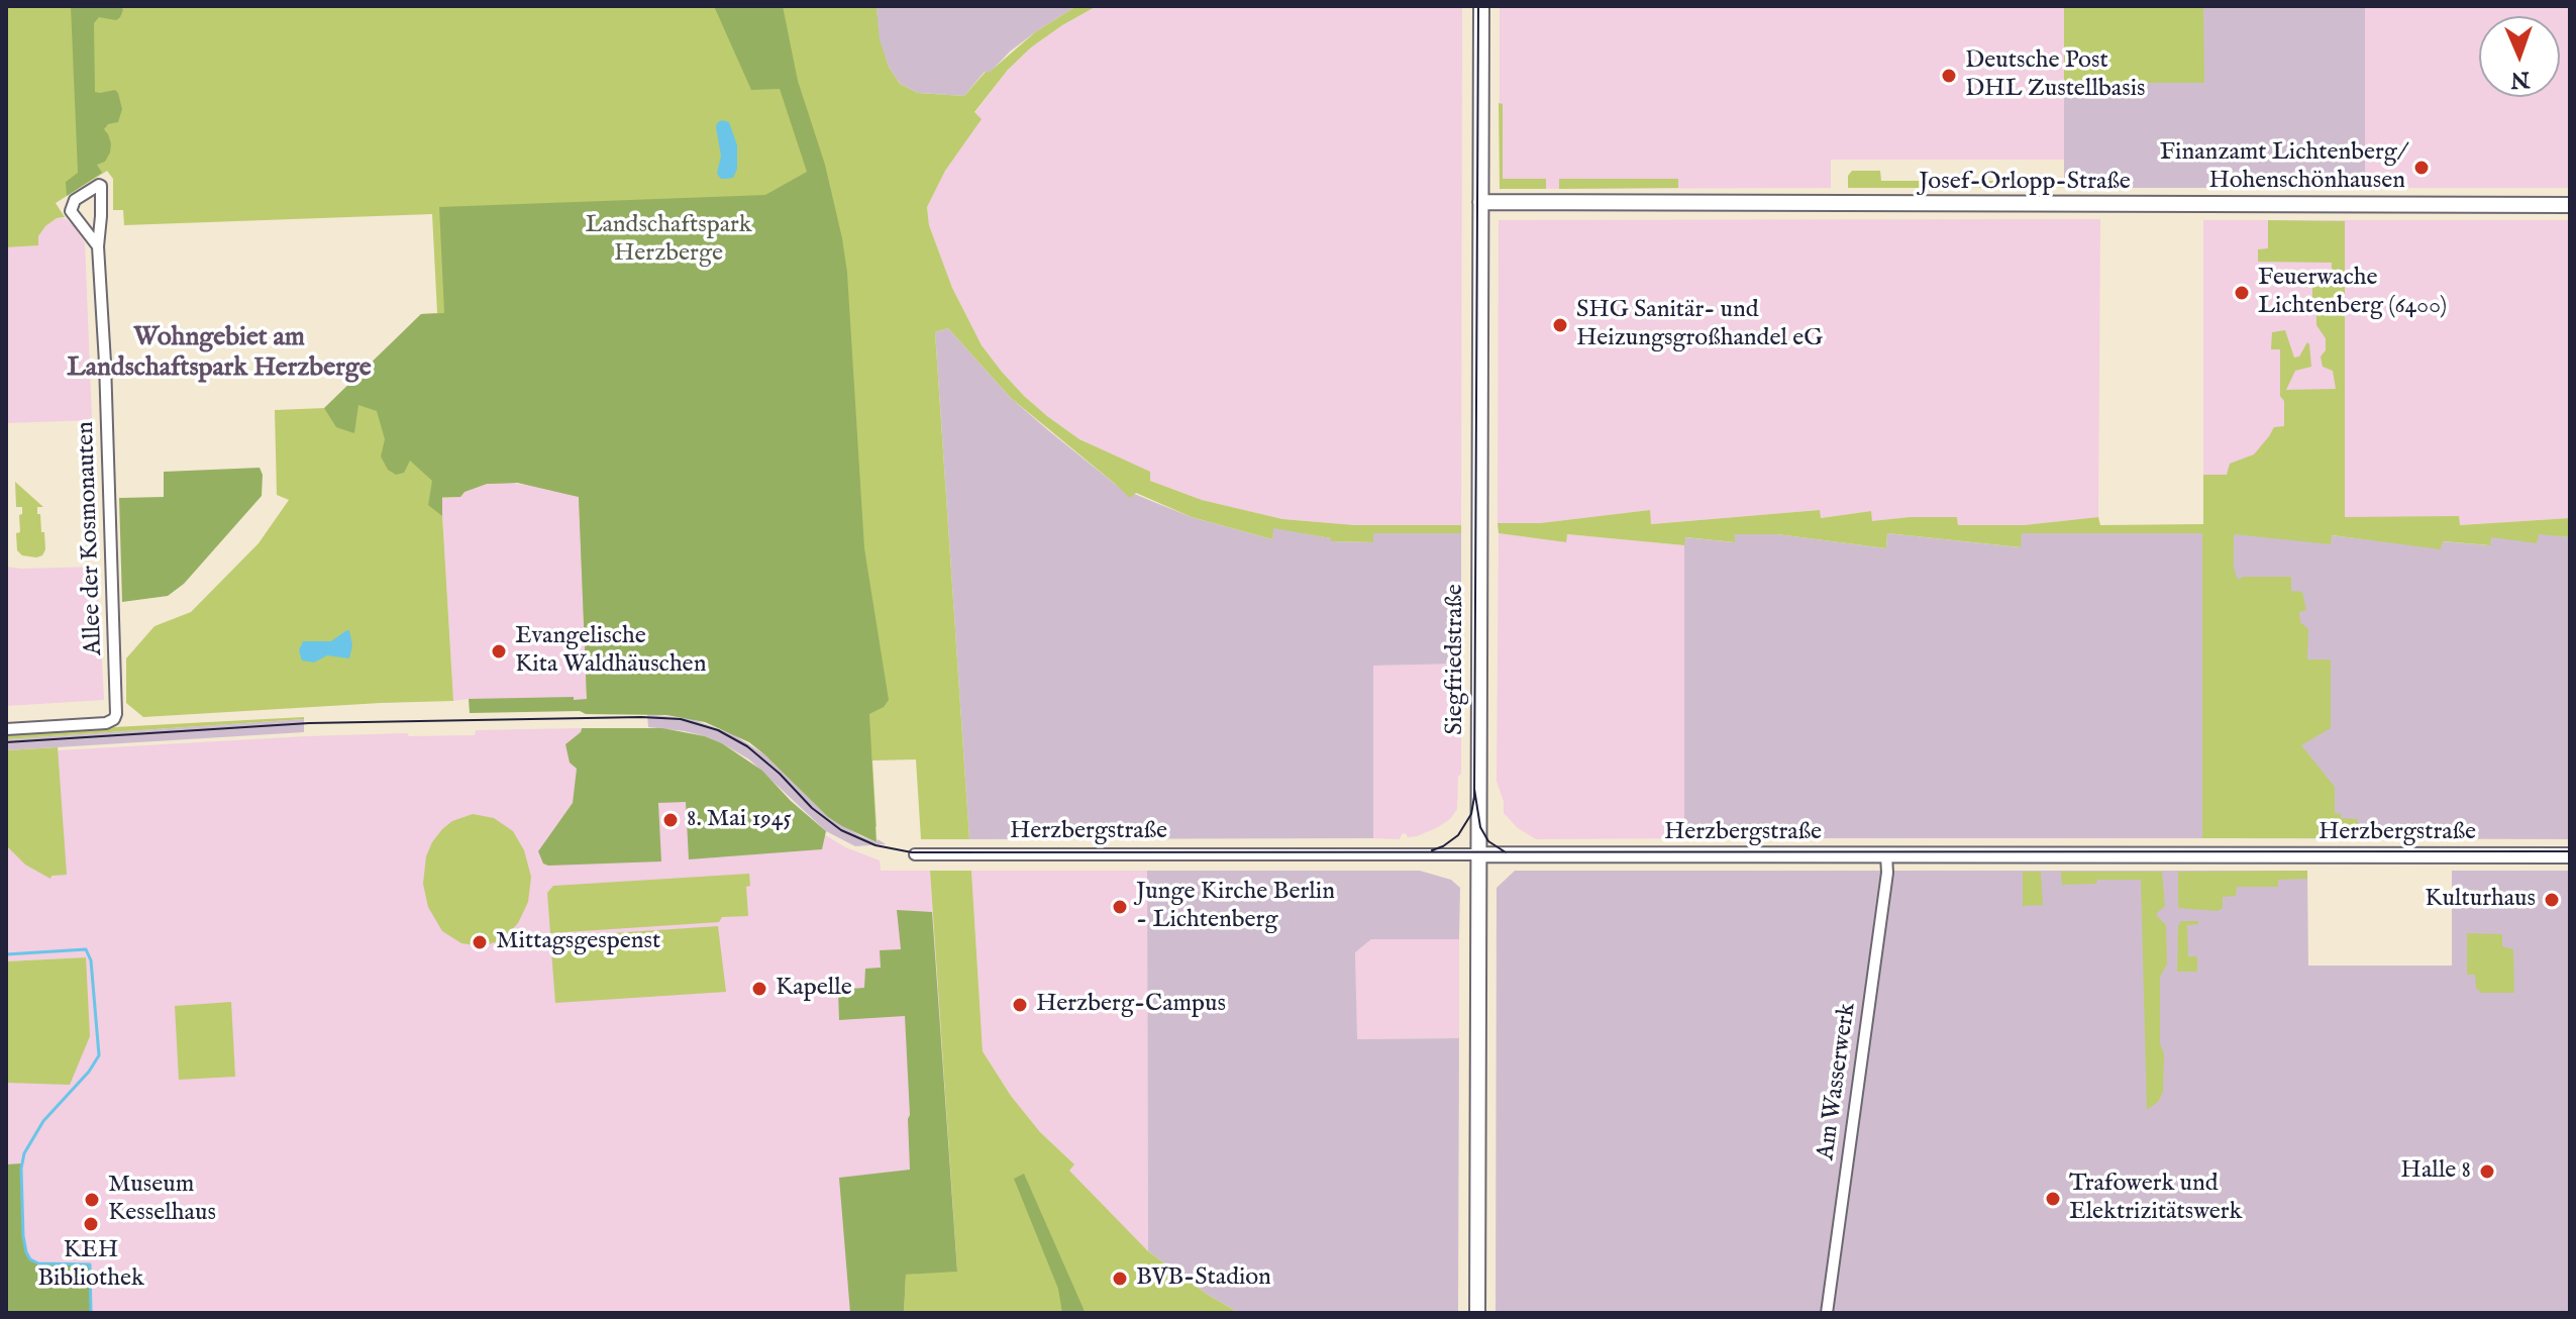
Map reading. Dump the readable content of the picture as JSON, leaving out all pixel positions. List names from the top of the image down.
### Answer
{
  "streets": {
    "street": [
      "Josef-Orlopp-Straße",
      "Allee der Kosmonauten",
      "Siegfriedstraße",
      "Herzbergstraße",
      "Am Wasserwerk"
    ]
  },
  "crossings": [
    ["Josef-Orlopp-Straße", "Siegfriedstraße"],
    ["Siegfriedstraße", "Herzbergstraße"],
    ["Herzbergstraße", "Am Wasserwerk"]
  ],
  "districts": ["Wohngebiet am Landschaftspark Herzberge"],
  "parks": ["Landschaftspark Herzberge"],
  "places": [
    "Deutsche Post DHL Zustellbasis",
    "Finanzamt Lichtenberg/ Hohenschönhausen",
    "Feuerwache Lichtenberg (6400)",
    "SHG Sanitär- und Heizungsgroßhandel eG",
    "Evangelische Kita Waldhäuschen",
    "8. Mai 1945",
    "Kulturhaus",
    "Junge Kirche Berlin - Lichtenberg",
    "Mittagsgespenst",
    "Kapelle",
    "Herzberg-Campus",
    "Halle 8",
    "Trafowerk und Elektrizitätswerk",
    "Museum Kesselhaus",
    "KEH Bibliothek",
    "BVB-Stadion"
  ],
  "north": "bottom"
}
